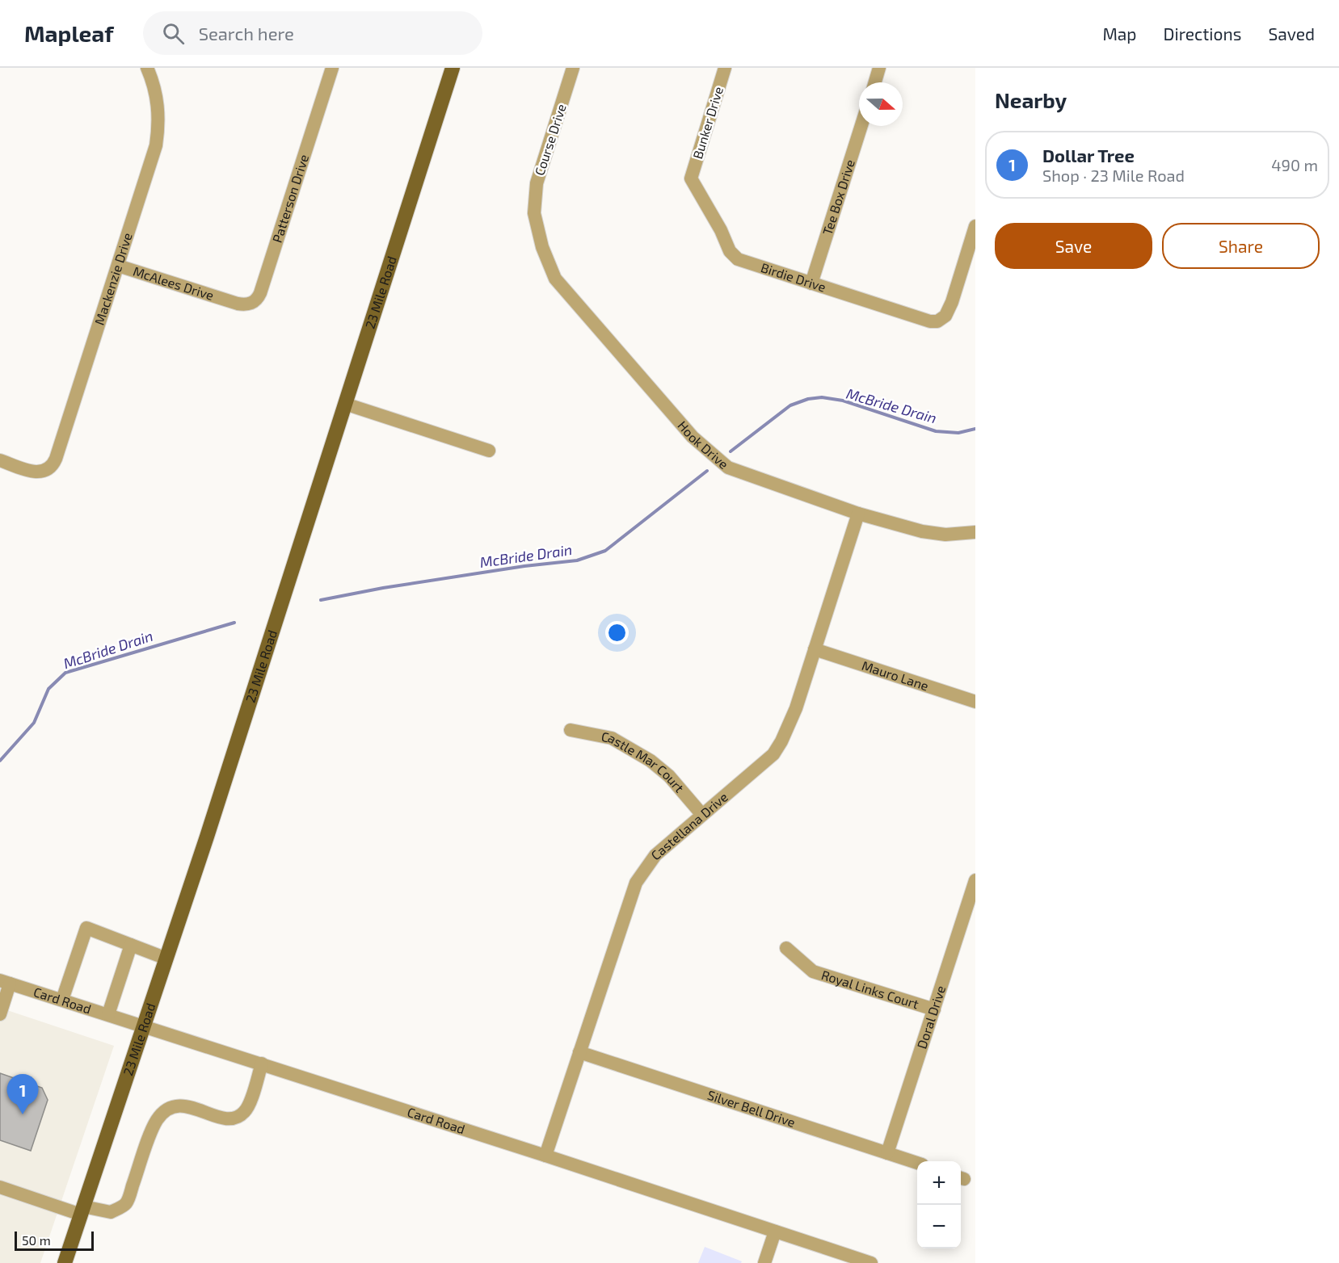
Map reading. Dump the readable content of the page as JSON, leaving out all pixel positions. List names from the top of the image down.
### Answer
{
  "streets": {
    "main road": ["23 Mile Road"],
    "street": [
      "Bunker Drive",
      "Course Drive",
      "Tee Box Drive",
      "Patterson Drive",
      "Birdie Drive",
      "Mackenzie Drive",
      "McAlees Drive",
      "Hook Drive",
      "Mauro Lane",
      "Castle Mar Court",
      "Castellana Drive",
      "Royal Links Court",
      "Card Road",
      "Doral Drive",
      "Silver Bell Drive"
    ]
  },
  "crossings": [
    ["Bunker Drive", "Birdie Drive"],
    ["Course Drive", "Hook Drive"],
    ["Tee Box Drive", "Birdie Drive"],
    ["Patterson Drive", "McAlees Drive"],
    ["Mackenzie Drive", "McAlees Drive"],
    ["23 Mile Road", "Card Road"],
    ["Hook Drive", "Castellana Drive"],
    ["Mauro Lane", "Castellana Drive"],
    ["Castle Mar Court", "Castellana Drive"],
    ["Castellana Drive", "Card Road"],
    ["Castellana Drive", "Silver Bell Drive"],
    ["Royal Links Court", "Doral Drive"],
    ["Doral Drive", "Silver Bell Drive"]
  ],
  "water": ["McBride Drain"],
  "scale_bar": "50 m",
  "north": "right",
  "page": {
    "header": "Mapleaf",
    "search": "Search here",
    "nav": ["Map", "Directions", "Saved"],
    "heading": "Nearby",
    "list": [
      {
        "mark": "1",
        "name": "Dollar Tree",
        "note": "Shop · 23 Mile Road",
        "value": "490 m"
      }
    ],
    "buttons": ["Save", "Share"],
    "pins": "1",
    "map_buttons": ["+", "−"],
    "scale": "50 m"
  }
}
